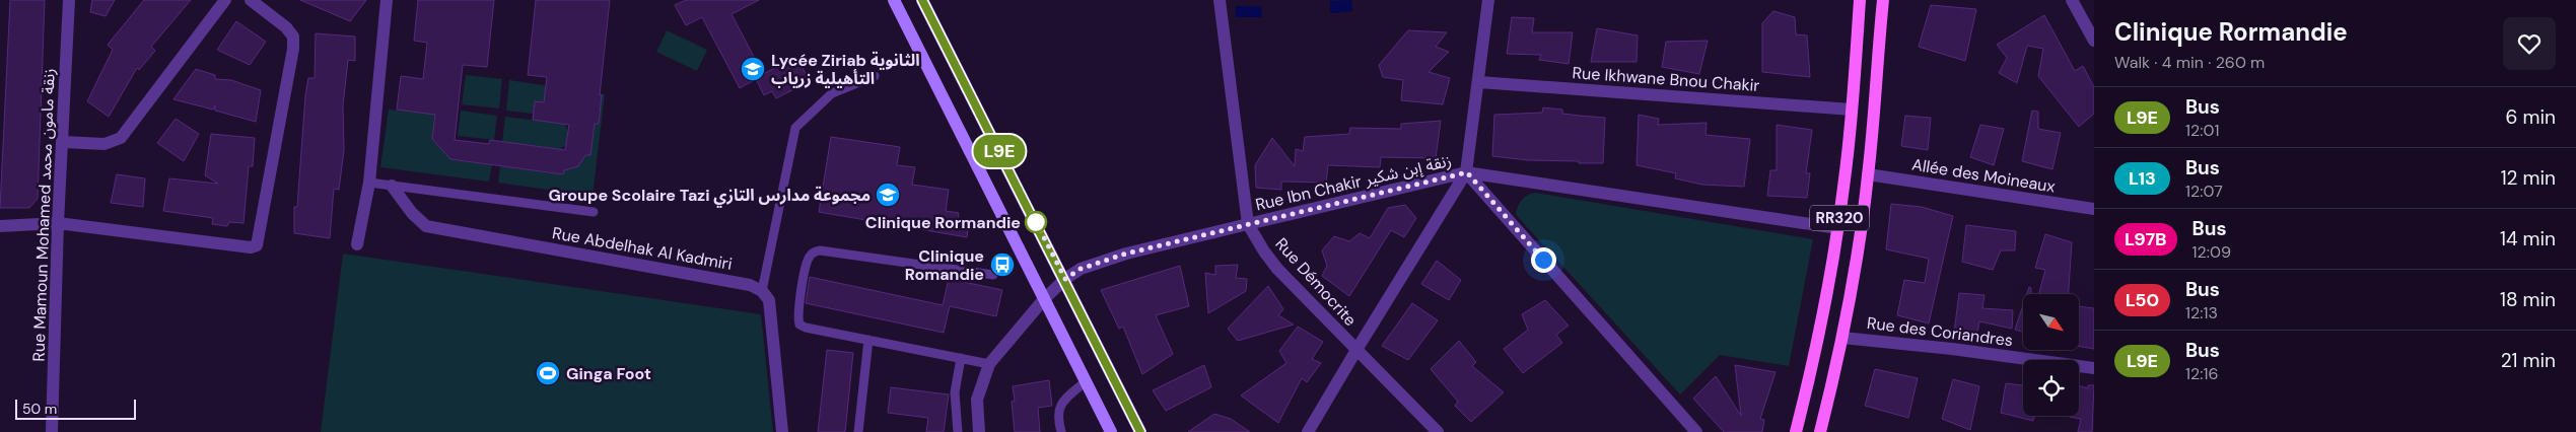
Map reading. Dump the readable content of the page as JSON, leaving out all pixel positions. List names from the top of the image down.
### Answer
{
  "streets": {
    "main road": ["RR320"],
    "street": [
      "Rue Ikhwane Bnou Chakir",
      "Allée des Moineaux",
      "Rue Ibn Chakir زنقة إبن شكير",
      "Rue Mamoun Mohamed زنقة مامون محمد",
      "Rue Abdelhak Al Kadmiri",
      "Rue Démocrite",
      "Rue des Coriandres"
    ]
  },
  "crossings": [
    ["Rue Ikhwane Bnou Chakir", "RR320"],
    ["Allée des Moineaux", "RR320"],
    ["Rue Ibn Chakir زنقة إبن شكير", "RR320"],
    ["Rue Ibn Chakir زنقة إبن شكير", "Rue Démocrite"],
    ["RR320", "Rue des Coriandres"]
  ],
  "places": {
    "school or university": ["Lycée Ziriab الثانوية التأهيلية زرياب", "Groupe Scolaire Tazi مجموعة مدارس التازي"],
    "other": ["Clinique Rormandie"],
    "bus stop": ["Clinique Romandie"],
    "sports": ["Ginga Foot"]
  },
  "lines": ["bus line L9E"],
  "scale_bar": "50 m",
  "north": "bottom right",
  "page": {
    "on_map": "L9E",
    "heading": ["Clinique Rormandie", "Walk · 4 min · 260 m"],
    "list": [
      {
        "mark": "L9E",
        "name": "Bus",
        "note": "12:01",
        "value": "6 min"
      },
      {
        "mark": "L13",
        "name": "Bus",
        "note": "12:07",
        "value": "12 min"
      },
      {
        "mark": "L97B",
        "name": "Bus",
        "note": "12:09",
        "value": "14 min"
      },
      {
        "mark": "L50",
        "name": "Bus",
        "note": "12:13",
        "value": "18 min"
      },
      {
        "mark": "L9E",
        "name": "Bus",
        "note": "12:16",
        "value": "21 min"
      }
    ],
    "scale": "50 m"
  }
}
